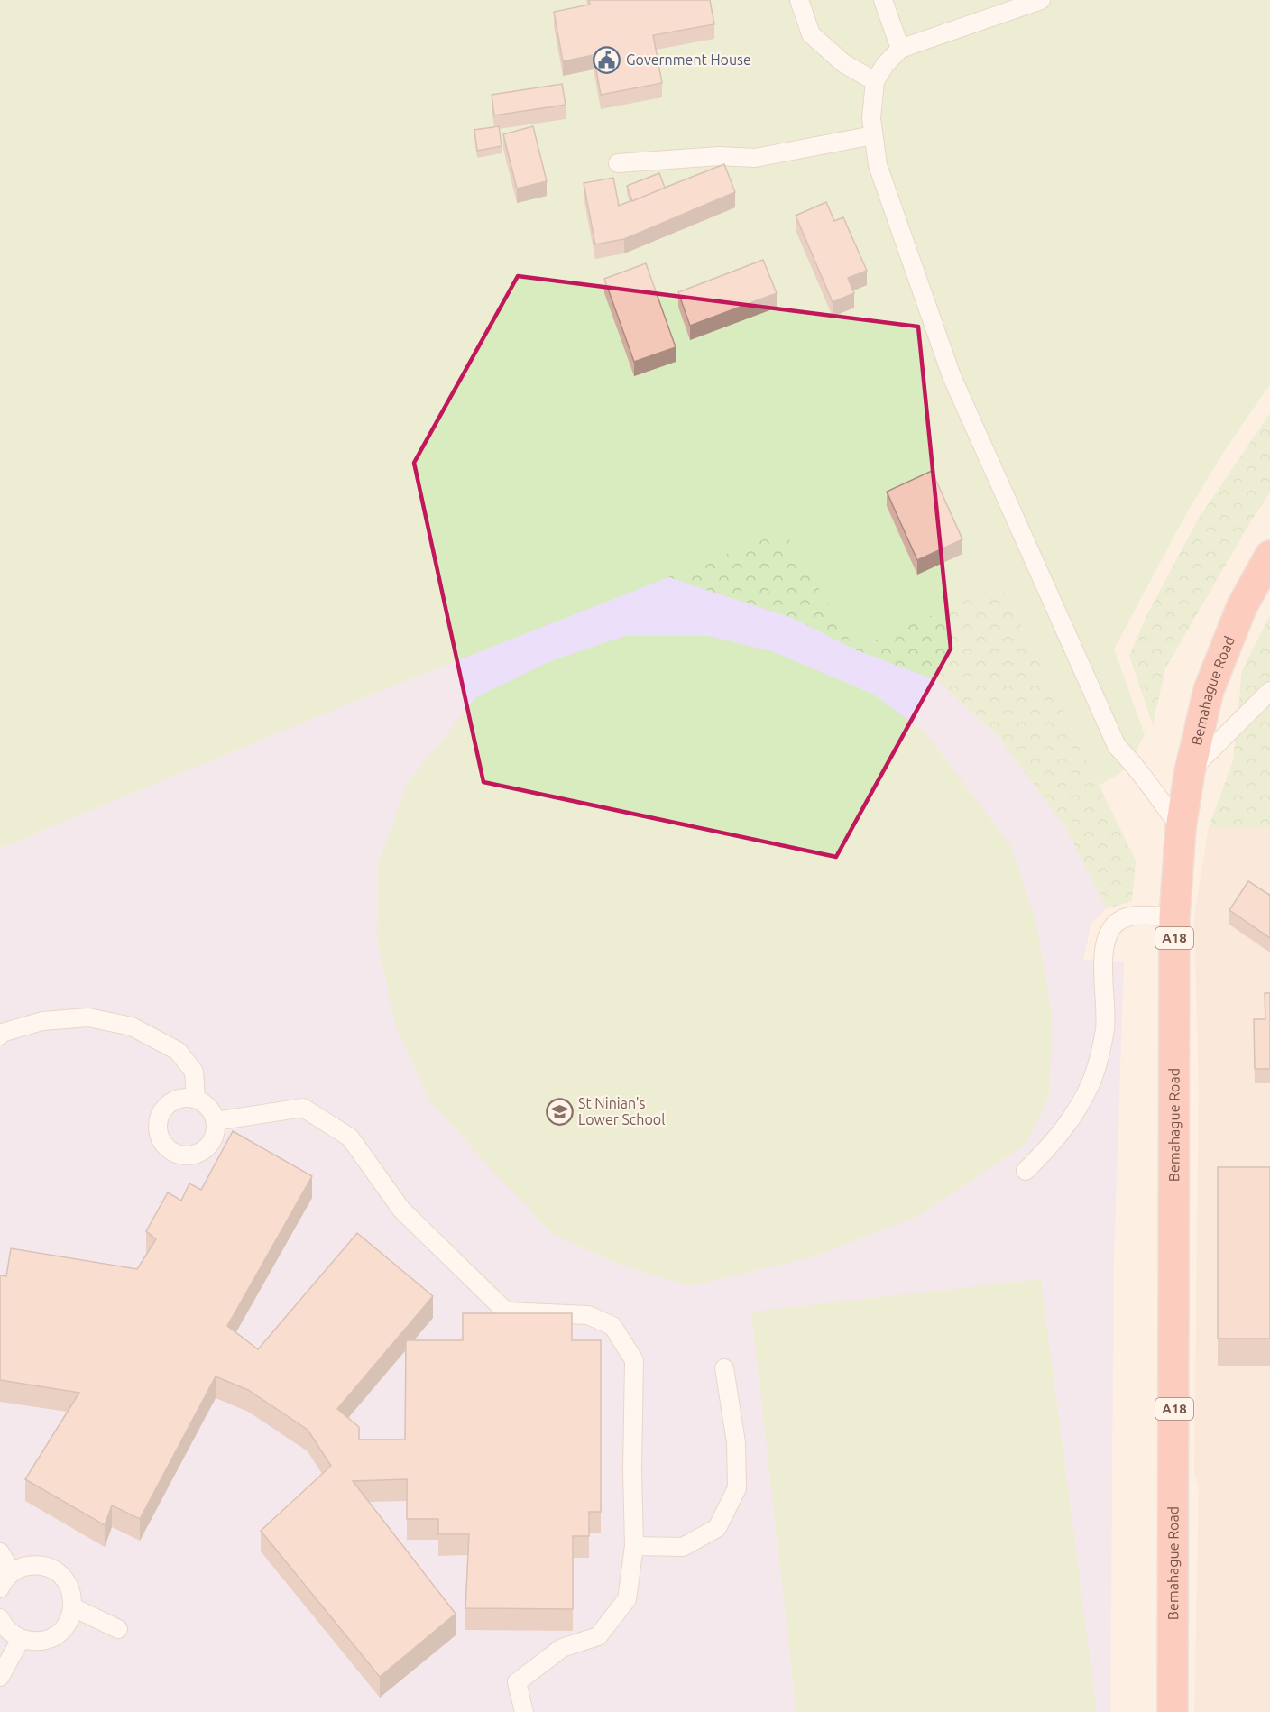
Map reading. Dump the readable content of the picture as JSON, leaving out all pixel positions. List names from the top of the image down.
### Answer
{
  "streets": {
    "highway": ["Bemahague Road", "A18"]
  },
  "places": {
    "public building": ["Government House"],
    "school or university": ["St Ninian's Lower School"]
  }
}
